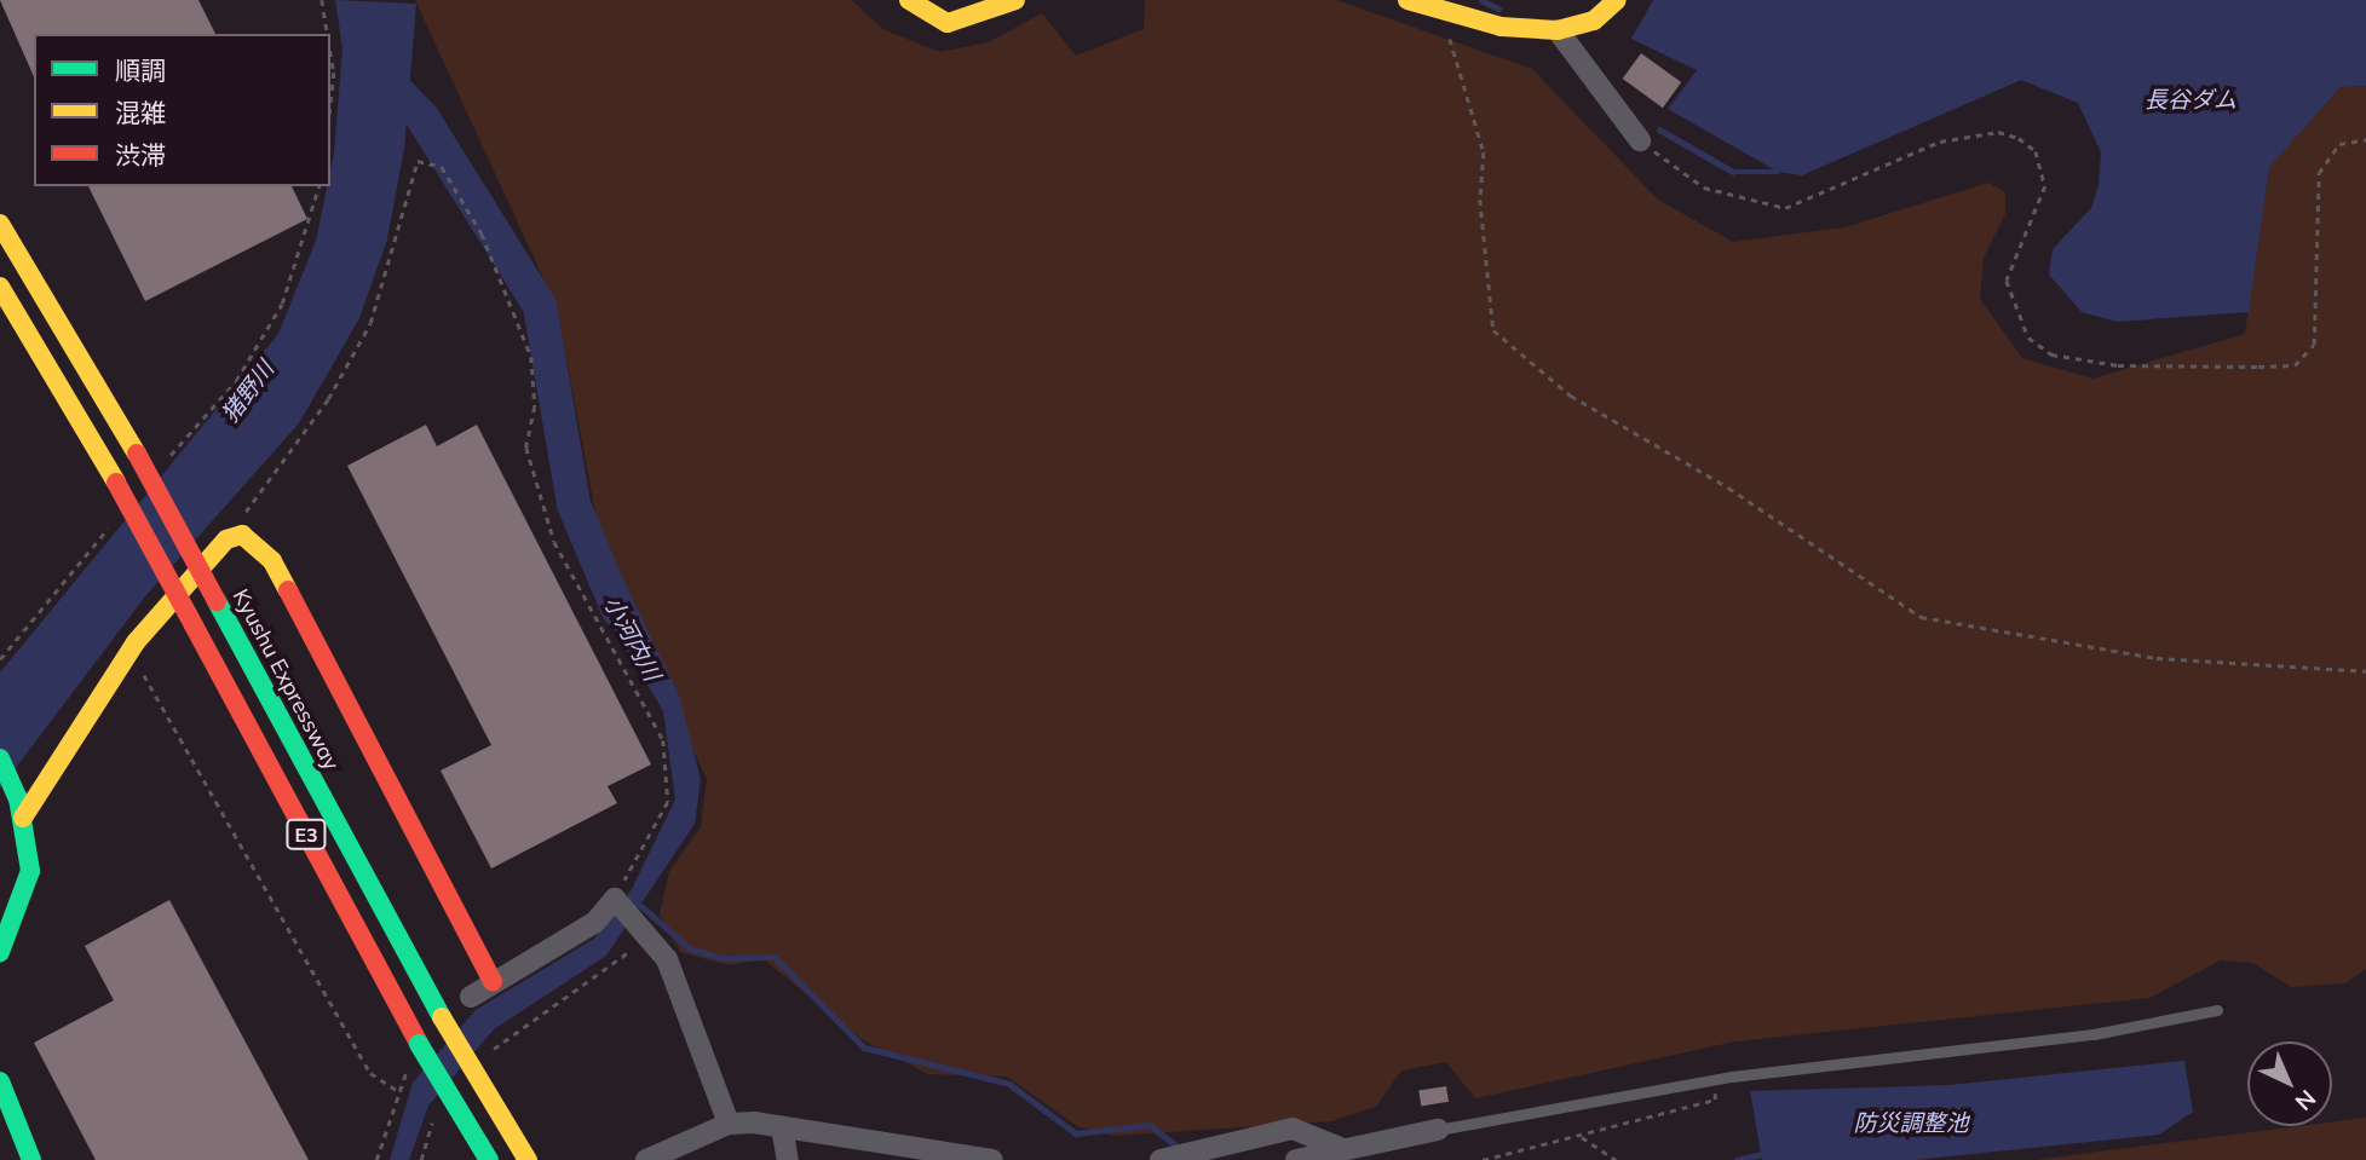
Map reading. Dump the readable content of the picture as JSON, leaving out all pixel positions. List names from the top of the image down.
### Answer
{
  "streets": {
    "main road": ["Kyushu Expressway", "E3"]
  },
  "water": [
    "長谷ダム",
    "猪野川",
    "小河内川",
    "防災調整池"
  ],
  "legend": ["順調", "混雑", "渋滞"],
  "north": "bottom right"
}
